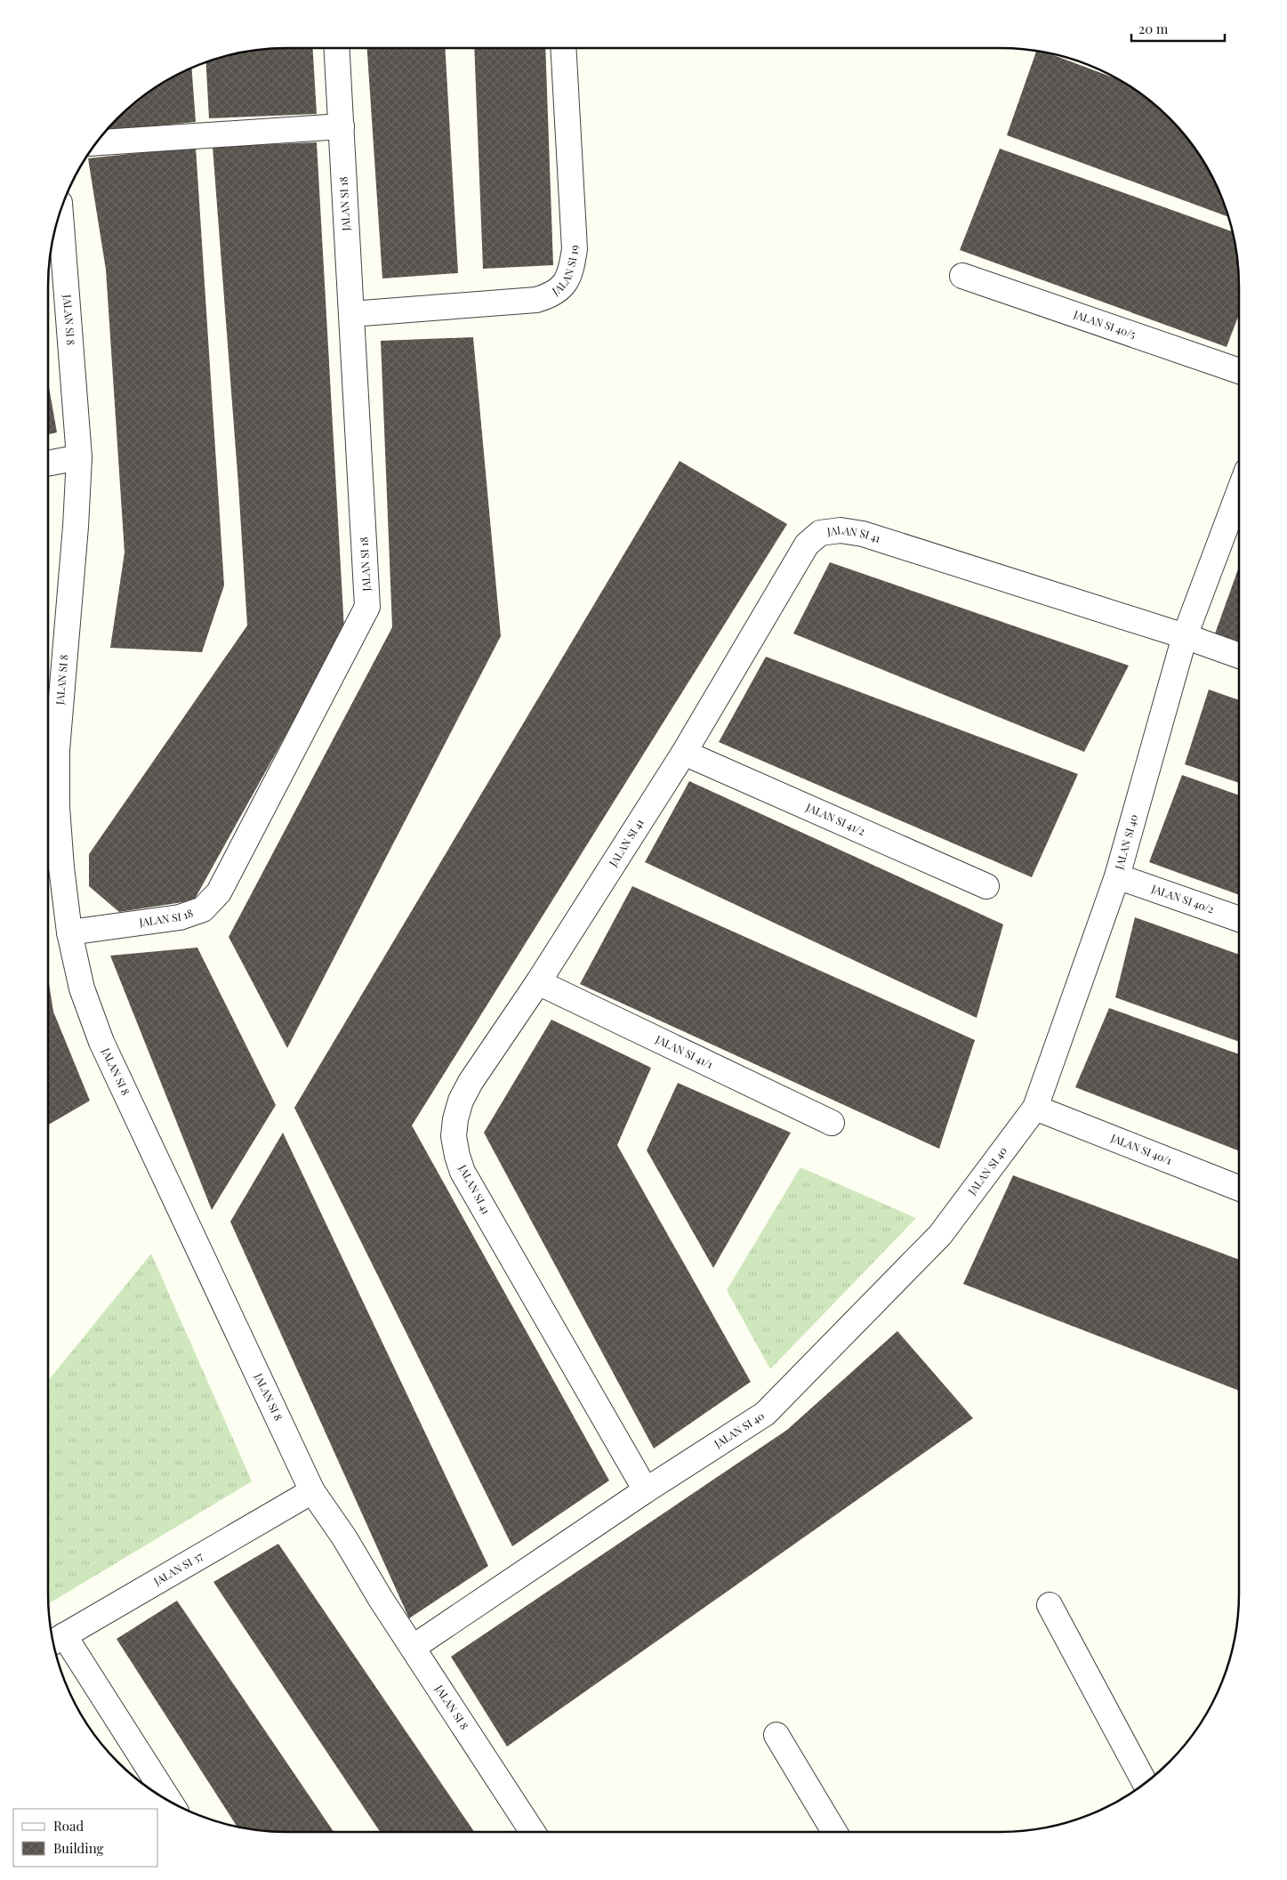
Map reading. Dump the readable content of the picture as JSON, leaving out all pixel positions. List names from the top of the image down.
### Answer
{
  "streets": {
    "street": [
      "JALAN SI 18",
      "JALAN SI 19",
      "JALAN SI 8",
      "JALAN SI 40/5",
      "JALAN SI 41",
      "JALAN SI 41/2",
      "JALAN SI 40",
      "JALAN SI 40/2",
      "JALAN SI 41/1",
      "JALAN SI 40/1",
      "JALAN SI 37"
    ]
  },
  "crossings": [
    ["JALAN SI 18", "JALAN SI 19"],
    ["JALAN SI 18", "JALAN SI 8"],
    ["JALAN SI 8", "JALAN SI 40"],
    ["JALAN SI 8", "JALAN SI 37"],
    ["JALAN SI 41", "JALAN SI 41/2"],
    ["JALAN SI 41", "JALAN SI 40"],
    ["JALAN SI 41", "JALAN SI 41/1"],
    ["JALAN SI 40", "JALAN SI 40/2"],
    ["JALAN SI 40", "JALAN SI 40/1"]
  ],
  "legend": ["Road", "Building"],
  "scale_bar": "20 m"
}
